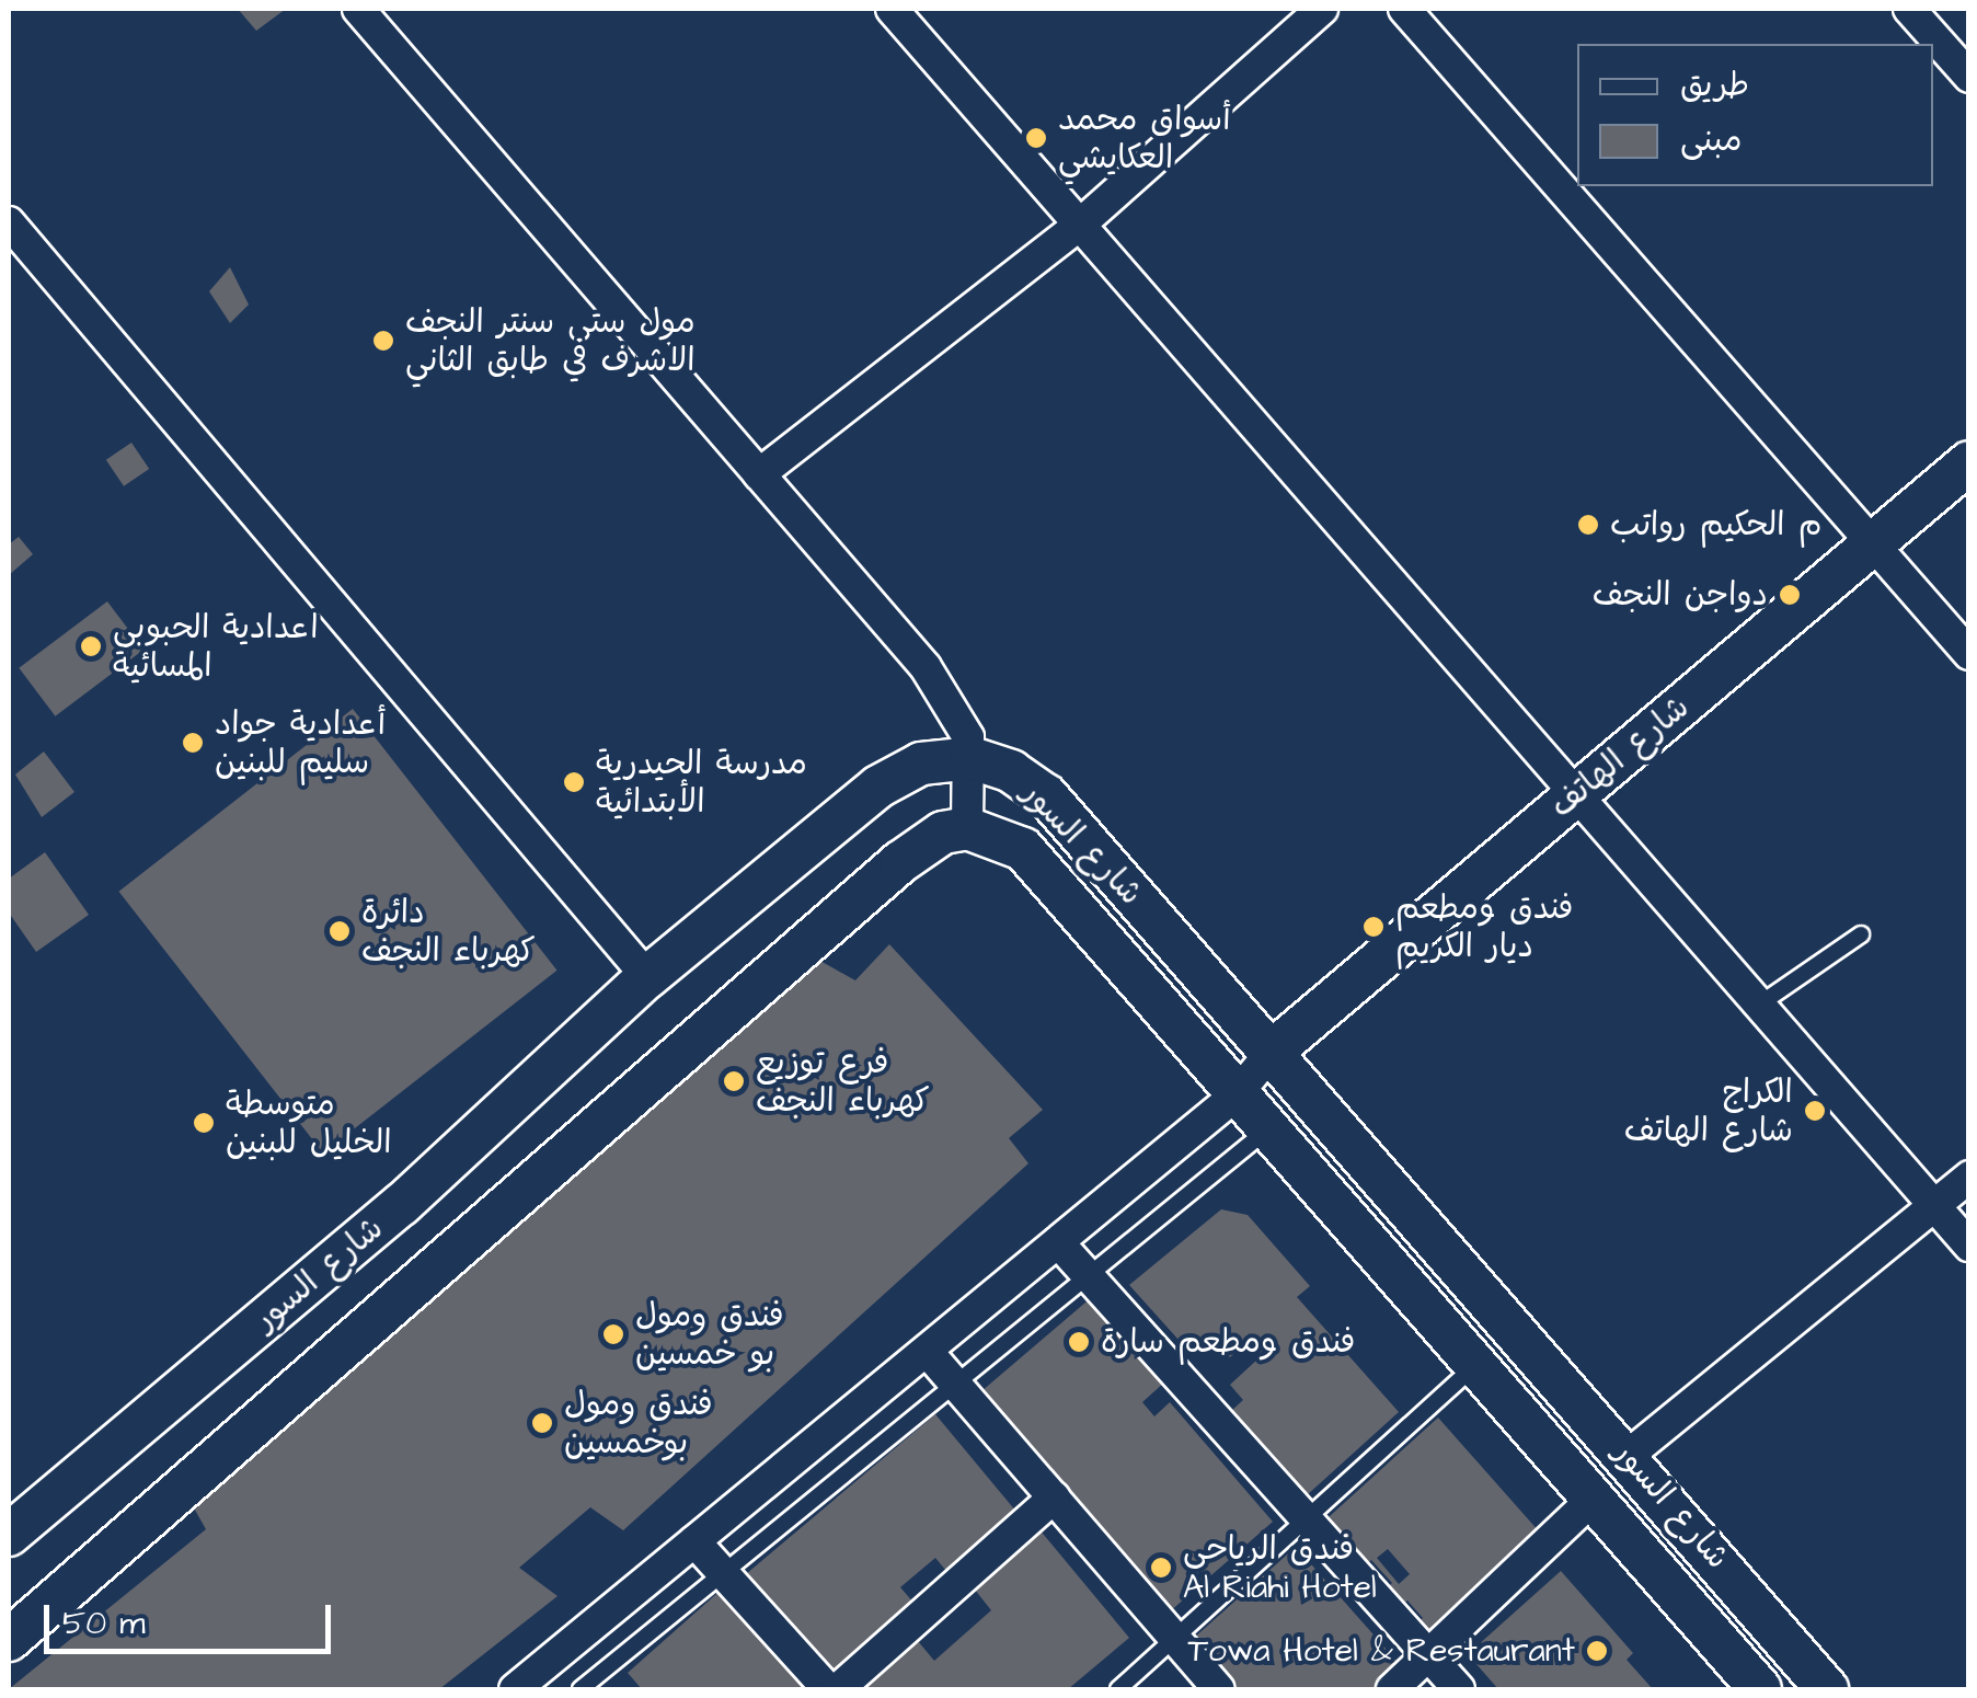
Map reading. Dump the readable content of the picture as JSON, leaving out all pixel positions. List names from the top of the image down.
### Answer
{
  "streets": {
    "street": ["شارع الهاتف", "شارع السور"]
  },
  "crossings": [
    ["شارع الهاتف", "شارع السور"]
  ],
  "places": [
    "أسواق محمد العكايشي",
    "مول ستي سنتر النجف الاشرف في طابق الثاني",
    "م الحكيم رواتب",
    "دواجن النجف",
    "اعدادية الحبوبي المسائية",
    "أعدادية جواد سليم للبنين",
    "مدرسة الحيدرية الأبتدائية",
    "فندق ومطعم ديار الكريم",
    "دائرة كهرباء النجف",
    "فرع توزيع كهرباء النجف",
    "الكراج شارع الهاتف",
    "متوسطة الخليل للبنين",
    "فندق ومول بو خمسين",
    "فندق ومطعم سارة",
    "فندق ومول بوخمسين",
    "فندق الرياحي Al Riahi Hotel",
    "Towa Hotel & Restaurant"
  ],
  "legend": ["طريق", "مبنى"],
  "scale_bar": "50 m"
}
